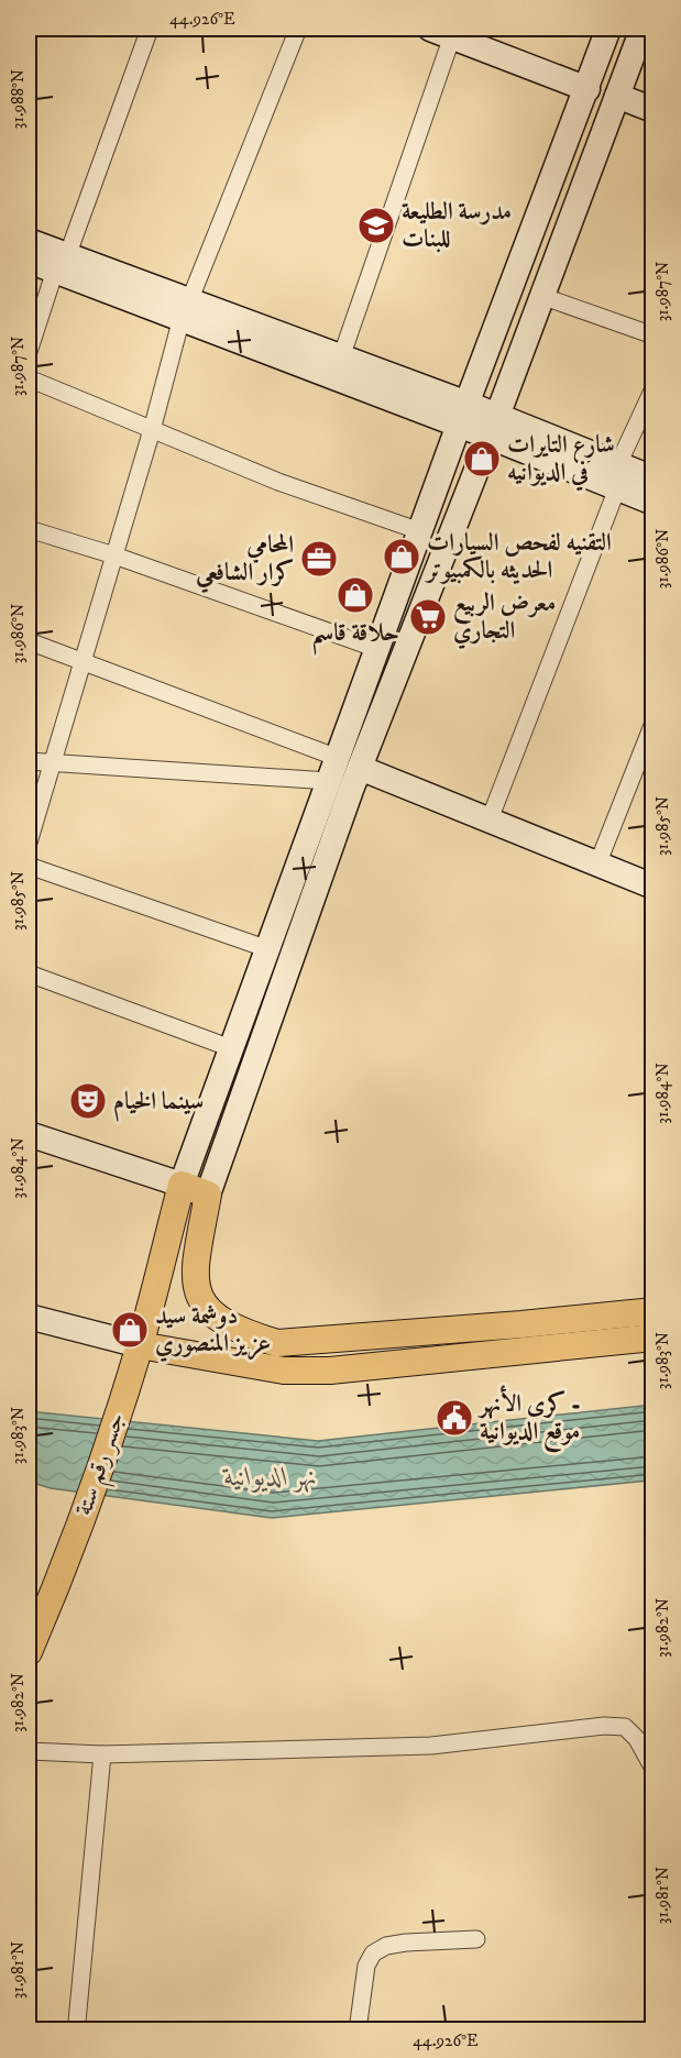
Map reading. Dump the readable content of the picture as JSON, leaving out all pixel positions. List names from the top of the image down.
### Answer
{
  "streets": {
    "main road": ["جسر رقم ستة"]
  },
  "water": ["نهر الديوانية"],
  "places": {
    "school or university": ["مدرسة الطليعة للبنات"],
    "shop": [
      "شارع التايرات في الديوانيه",
      "التقنيه لفحص السيارات الحديثه بالكمبيوتر",
      "حلاقة قاسم",
      "دوشمة سيد عزيز المنصوري"
    ],
    "office": ["المحامي كرار الشافعي"],
    "supermarket": ["معرض الربيع التجاري"],
    "theatre": ["سينما الخيام"],
    "public building": ["كري الأنهر - موقع الديوانية"]
  },
  "coordinates": [
    "44.926°E",
    "31.988°N",
    "31.987°N",
    "31.986°N",
    "31.985°N",
    "31.984°N",
    "31.983°N",
    "31.982°N",
    "31.981°N"
  ]
}
